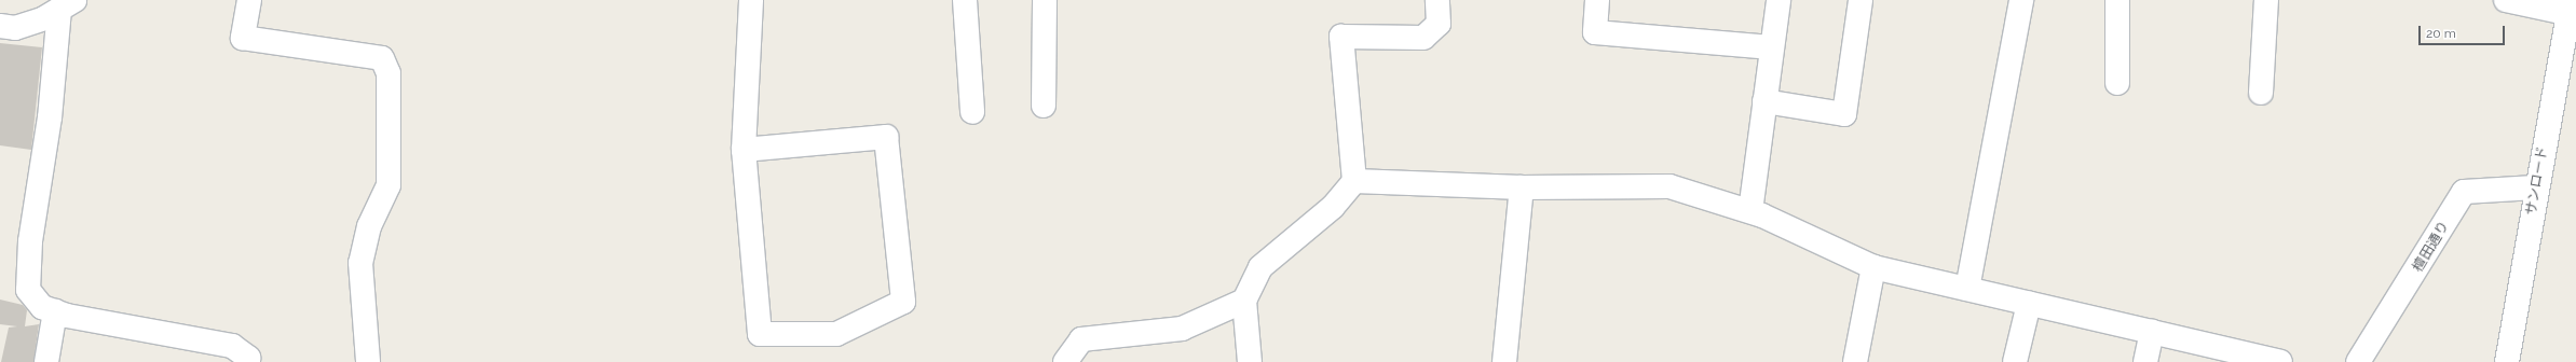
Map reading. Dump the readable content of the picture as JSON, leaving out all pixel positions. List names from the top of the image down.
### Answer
{
  "streets": {
    "street": ["サンロード", "檀田通り"]
  },
  "crossings": [
    ["サンロード", "檀田通り"]
  ],
  "scale_bar": "20 m"
}
